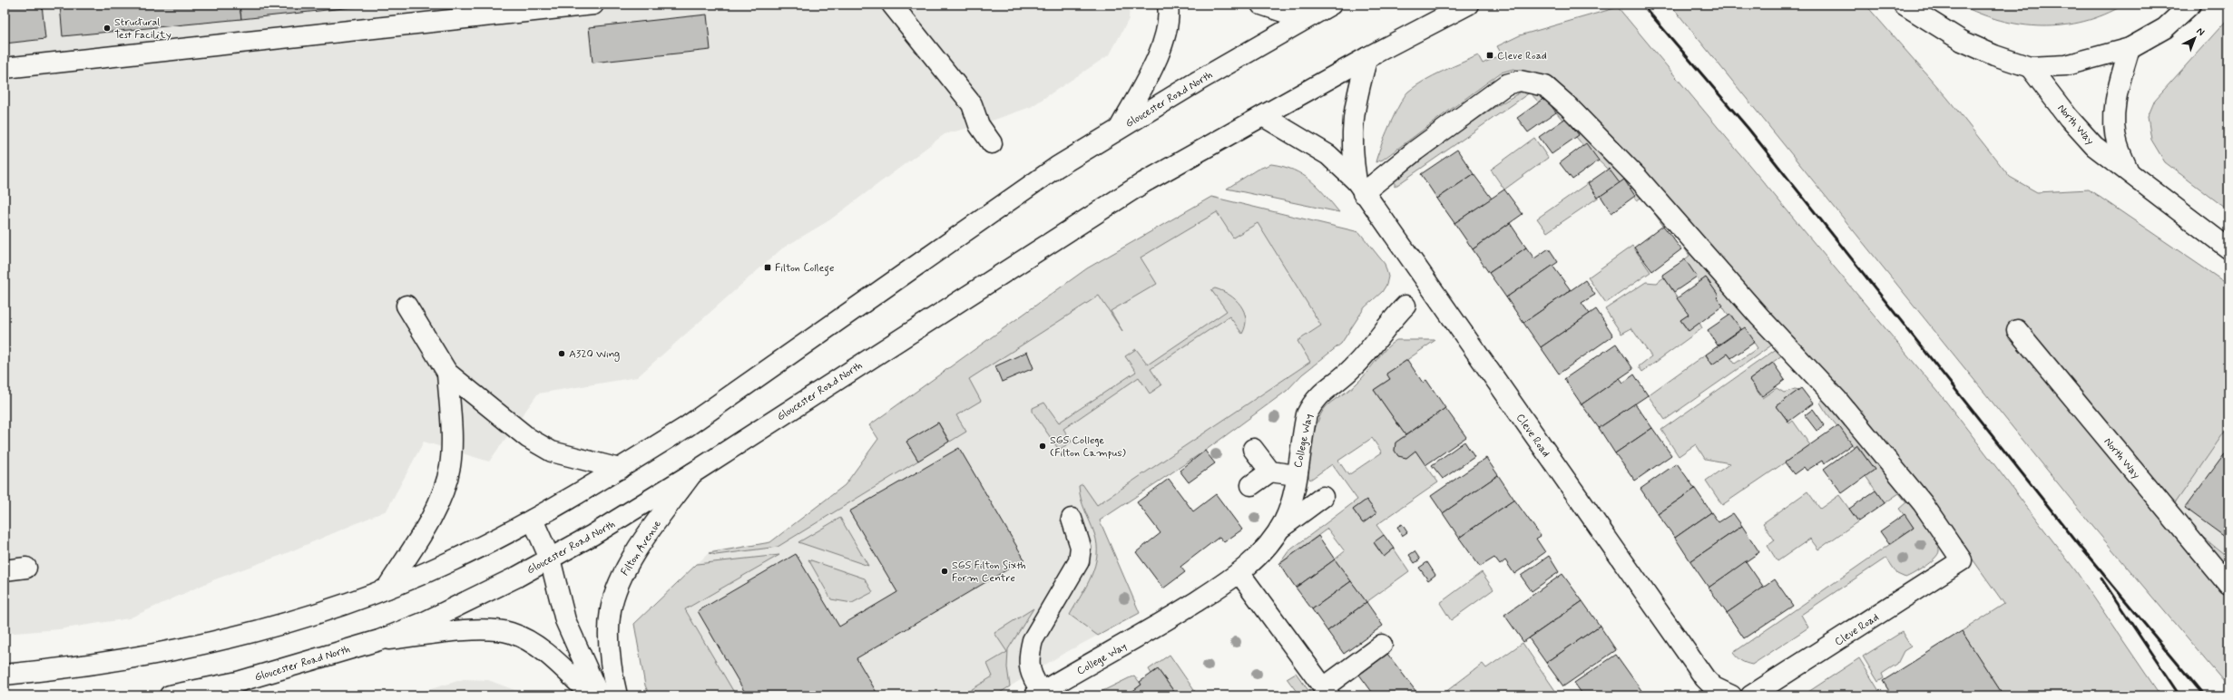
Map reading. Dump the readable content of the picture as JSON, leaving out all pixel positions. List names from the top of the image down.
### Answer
{
  "streets": {
    "street": [
      "Gloucester Road North",
      "North Way",
      "Cleve Road",
      "College Way",
      "Filton Avenue"
    ]
  },
  "crossings": [
    ["Gloucester Road North", "Cleve Road"],
    ["Gloucester Road North", "Filton Avenue"]
  ],
  "places": {
    "other": [
      "Structural Test Facility",
      "A320 Wing",
      "SGS College (Filton Campus)",
      "SGS Filton Sixth Form Centre"
    ],
    "transit": ["Cleve Road", "Filton College"]
  },
  "north": "top right"
}
